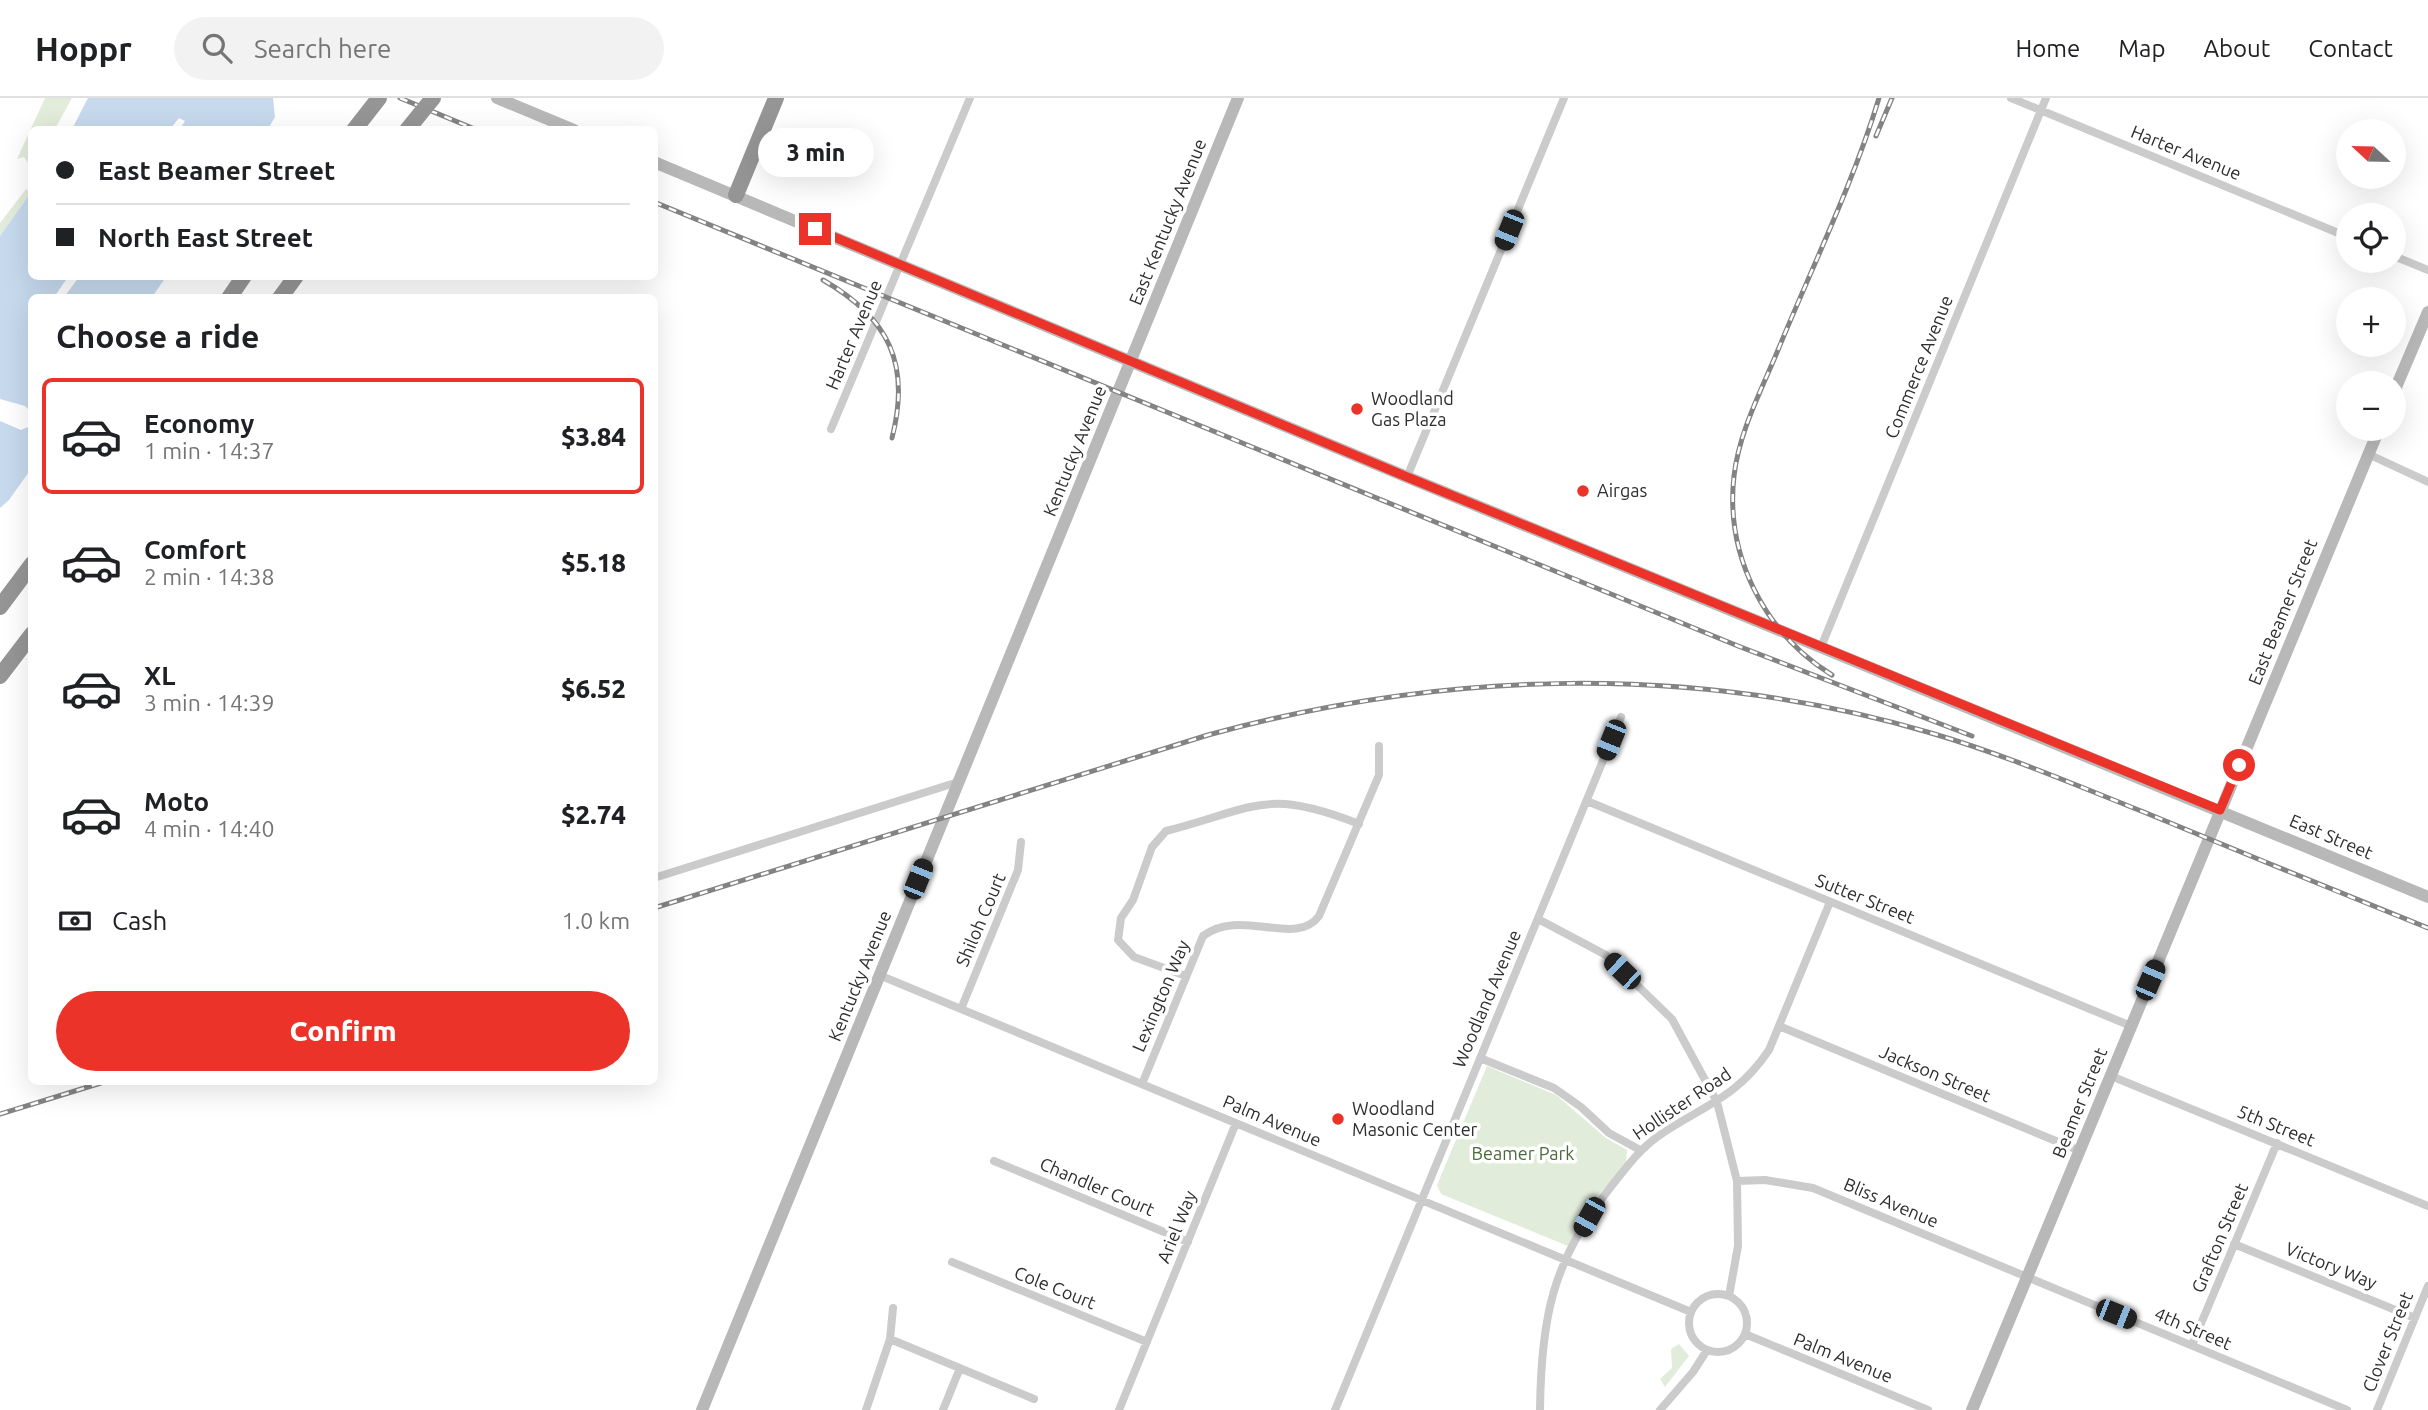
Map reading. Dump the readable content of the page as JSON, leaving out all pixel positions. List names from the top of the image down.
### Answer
{
  "streets": {
    "street": [
      "Harter Avenue",
      "East Kentucky Avenue",
      "Commerce Avenue",
      "Kentucky Avenue",
      "East Beamer Street",
      "East Street",
      "Sutter Street",
      "Shiloh Court",
      "Lexington Way",
      "Woodland Avenue",
      "Jackson Street",
      "Beamer Street",
      "Hollister Road",
      "Palm Avenue",
      "5th Street",
      "Chandler Court",
      "Bliss Avenue",
      "Ariel Way",
      "Grafton Street",
      "Victory Way",
      "Cole Court",
      "4th Street",
      "Clover Street"
    ]
  },
  "crossings": [
    ["Harter Avenue", "Commerce Avenue"],
    ["Harter Avenue", "East Street"],
    ["East Kentucky Avenue", "Kentucky Avenue"],
    ["East Kentucky Avenue", "East Street"],
    ["Commerce Avenue", "East Street"],
    ["Kentucky Avenue", "East Street"],
    ["Kentucky Avenue", "Palm Avenue"],
    ["East Beamer Street", "East Street"],
    ["East Beamer Street", "Beamer Street"],
    ["East Street", "Beamer Street"],
    ["Sutter Street", "Woodland Avenue"],
    ["Sutter Street", "Beamer Street"],
    ["Sutter Street", "Hollister Road"],
    ["Shiloh Court", "Palm Avenue"],
    ["Lexington Way", "Palm Avenue"],
    ["Woodland Avenue", "Palm Avenue"],
    ["Jackson Street", "Beamer Street"],
    ["Jackson Street", "Hollister Road"],
    ["Beamer Street", "5th Street"],
    ["Beamer Street", "Bliss Avenue"],
    ["Beamer Street", "4th Street"],
    ["Hollister Road", "Palm Avenue"],
    ["Palm Avenue", "Ariel Way"],
    ["5th Street", "Grafton Street"],
    ["Chandler Court", "Ariel Way"],
    ["Bliss Avenue", "4th Street"],
    ["Ariel Way", "Cole Court"],
    ["Grafton Street", "Victory Way"],
    ["Grafton Street", "4th Street"],
    ["Victory Way", "Clover Street"]
  ],
  "parks": ["Beamer Park"],
  "places": ["Woodland Gas Plaza", "Airgas", "Woodland Masonic Center"],
  "north": "left",
  "page": {
    "header": "Hoppr",
    "search": "Search here",
    "nav": [
      "Home",
      "Map",
      "About",
      "Contact"
    ],
    "map_buttons": ["+", "−"],
    "banner": ["East Beamer Street", "North East Street"],
    "bubble": "3 min",
    "heading": "Choose a ride",
    "list": [
      {
        "name": "Economy",
        "note": "1 min · 14:37",
        "value": "$3.84"
      },
      {
        "name": "Comfort",
        "note": "2 min · 14:38",
        "value": "$5.18"
      },
      {
        "name": "XL",
        "note": "3 min · 14:39",
        "value": "$6.52"
      },
      {
        "name": "Moto",
        "note": "4 min · 14:40",
        "value": "$2.74"
      }
    ],
    "pay": ["Cash", "1.0 km"],
    "buttons": "Confirm"
  }
}
